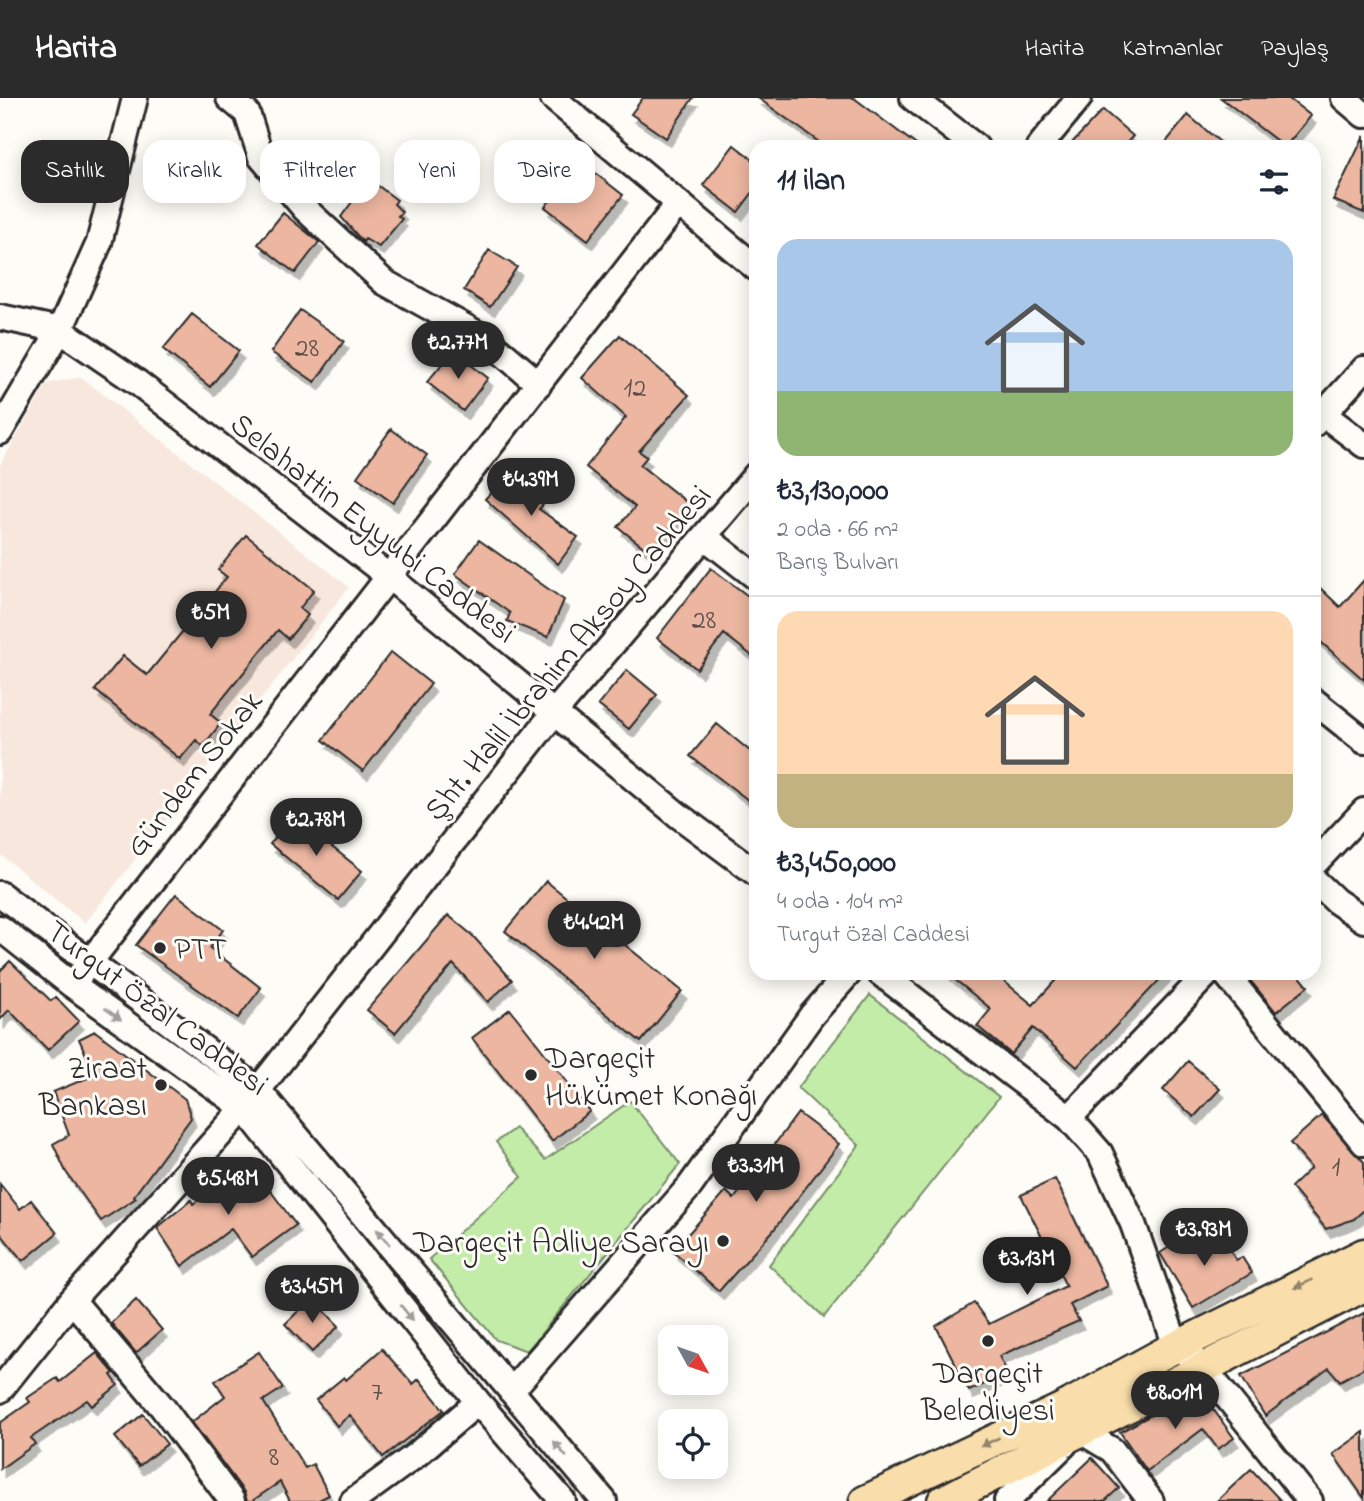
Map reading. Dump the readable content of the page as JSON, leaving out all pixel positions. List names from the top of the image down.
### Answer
{
  "streets": {
    "street": [
      "Selahattin Eyyubi Caddesi",
      "Şht. Halil İbrahim Aksoy Caddesi",
      "Gündem Sokak",
      "Turgut Özal Caddesi"
    ]
  },
  "crossings": [
    ["Selahattin Eyyubi Caddesi", "Şht. Halil İbrahim Aksoy Caddesi"],
    ["Selahattin Eyyubi Caddesi", "Gündem Sokak"],
    ["Şht. Halil İbrahim Aksoy Caddesi", "Turgut Özal Caddesi"],
    ["Gündem Sokak", "Turgut Özal Caddesi"]
  ],
  "places": [
    "PTT",
    "Dargeçit Hükümet Konağı",
    "Ziraat Bankası",
    "Dargeçit Adliye Sarayı",
    "Dargeçit Belediyesi"
  ],
  "house_numbers": [
    "28",
    "12",
    "28",
    "1",
    "7",
    "8"
  ],
  "north": "bottom right",
  "page": {
    "header": "Harita",
    "nav": ["Harita", "Katmanlar", "Paylaş"],
    "chip": [
      "Satılık",
      "Kiralık",
      "Filtreler",
      "Yeni",
      "Daire"
    ],
    "heading": "11 ilan",
    "list": [
      {
        "name": "₺3,130,000",
        "note": "2 oda · 66 m² · Barış Bulvarı"
      },
      {
        "name": "₺3,450,000",
        "note": "4 oda · 104 m² · Turgut Özal Caddesi"
      }
    ],
    "price": [
      "₺2.77M",
      "₺4.39M",
      "₺5M",
      "₺2.78M",
      "₺4.42M",
      "₺3.31M",
      "₺5.48M",
      "₺3.93M",
      "₺3.13M",
      "₺3.45M",
      "₺8.01M"
    ]
  }
}
